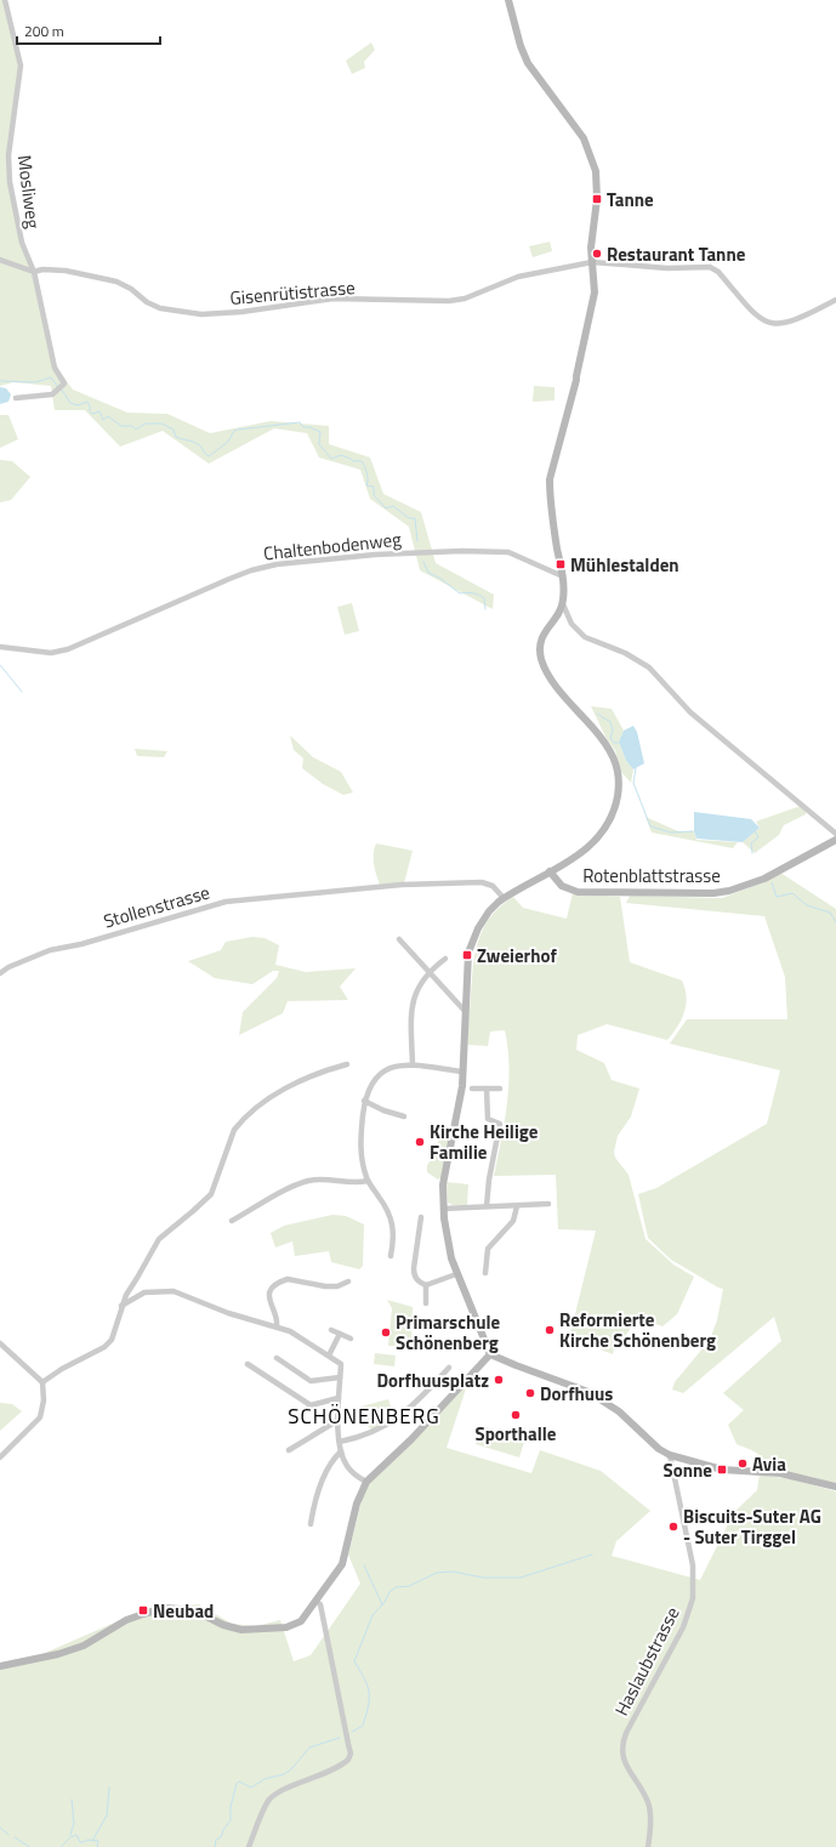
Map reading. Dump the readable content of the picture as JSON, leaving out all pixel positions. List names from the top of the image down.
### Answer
{
  "streets": {
    "street": [
      "Mosliweg",
      "Gisenrütistrasse",
      "Chaltenbodenweg",
      "Rotenblattstrasse",
      "Stollenstrasse",
      "Haslaubstrasse"
    ]
  },
  "crossings": [
    ["Mosliweg", "Gisenrütistrasse"]
  ],
  "districts": ["SCHÖNENBERG"],
  "places": {
    "transit": [
      "Tanne",
      "Mühlestalden",
      "Zweierhof",
      "Sonne",
      "Neubad"
    ],
    "other": [
      "Restaurant Tanne",
      "Kirche Heilige Familie",
      "Reformierte Kirche Schönenberg",
      "Primarschule Schönenberg",
      "Dorfhuusplatz",
      "Dorfhuus",
      "Sporthalle",
      "Avia",
      "Biscuits-Suter AG - Suter Tirggel"
    ]
  },
  "scale_bar": "200 m"
}
